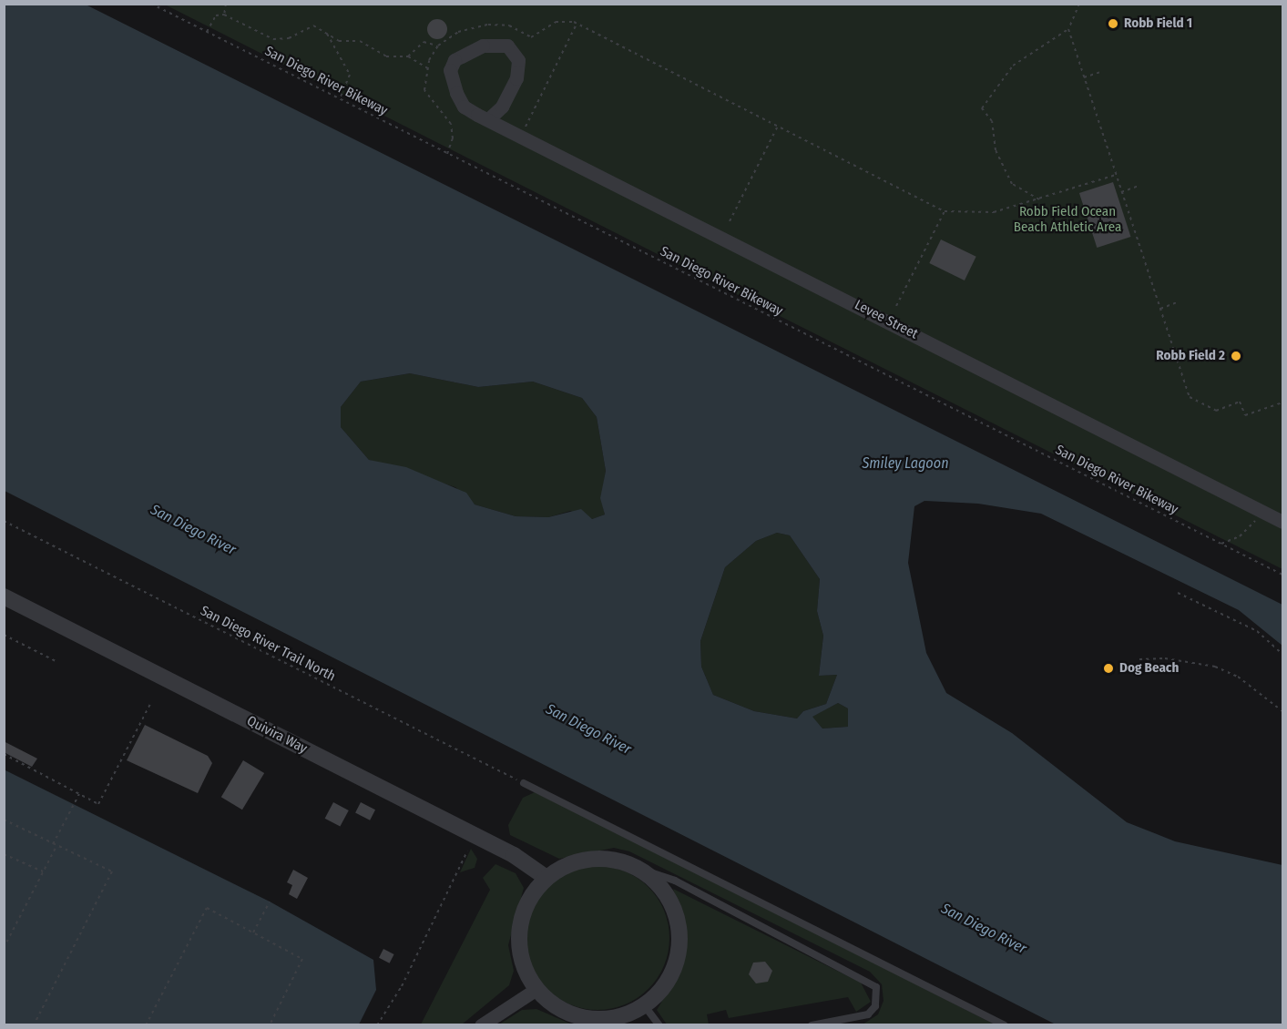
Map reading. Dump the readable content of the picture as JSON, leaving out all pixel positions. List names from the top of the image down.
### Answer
{
  "streets": {
    "street": ["Levee Street", "Quivira Way"],
    "path": ["San Diego River Bikeway", "San Diego River Trail North"]
  },
  "water": ["Smiley Lagoon", "San Diego River"],
  "parks": ["Robb Field Ocean Beach Athletic Area"],
  "places": ["Robb Field 1", "Robb Field 2", "Dog Beach"]
}
